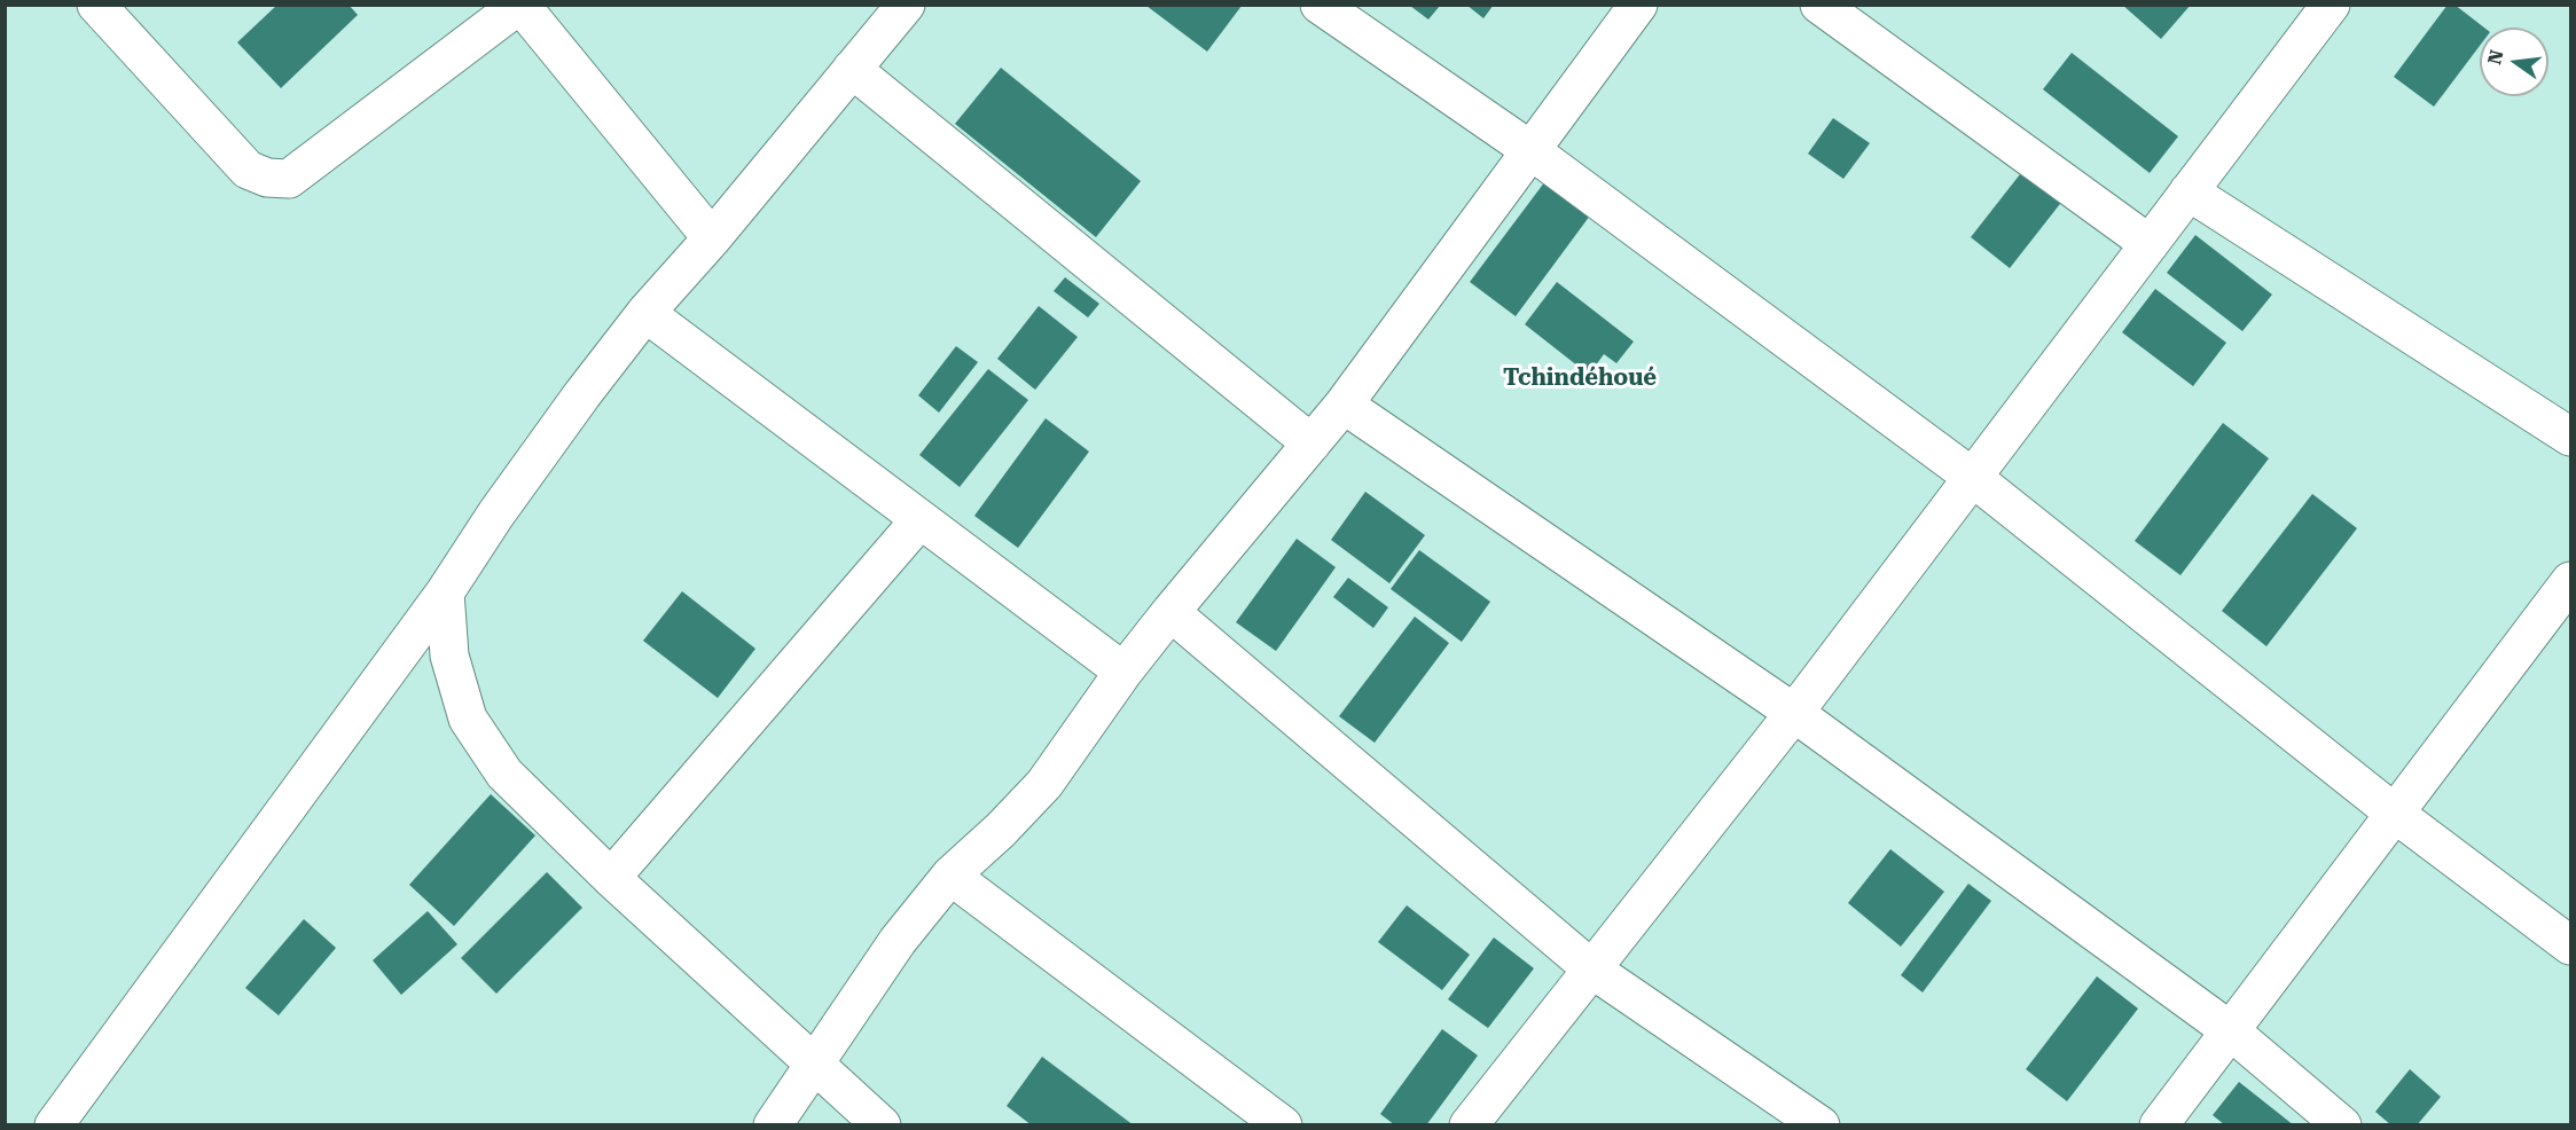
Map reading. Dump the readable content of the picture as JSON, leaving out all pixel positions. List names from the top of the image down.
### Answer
{
  "districts": ["Tchindéhoué"],
  "north": "left"
}
